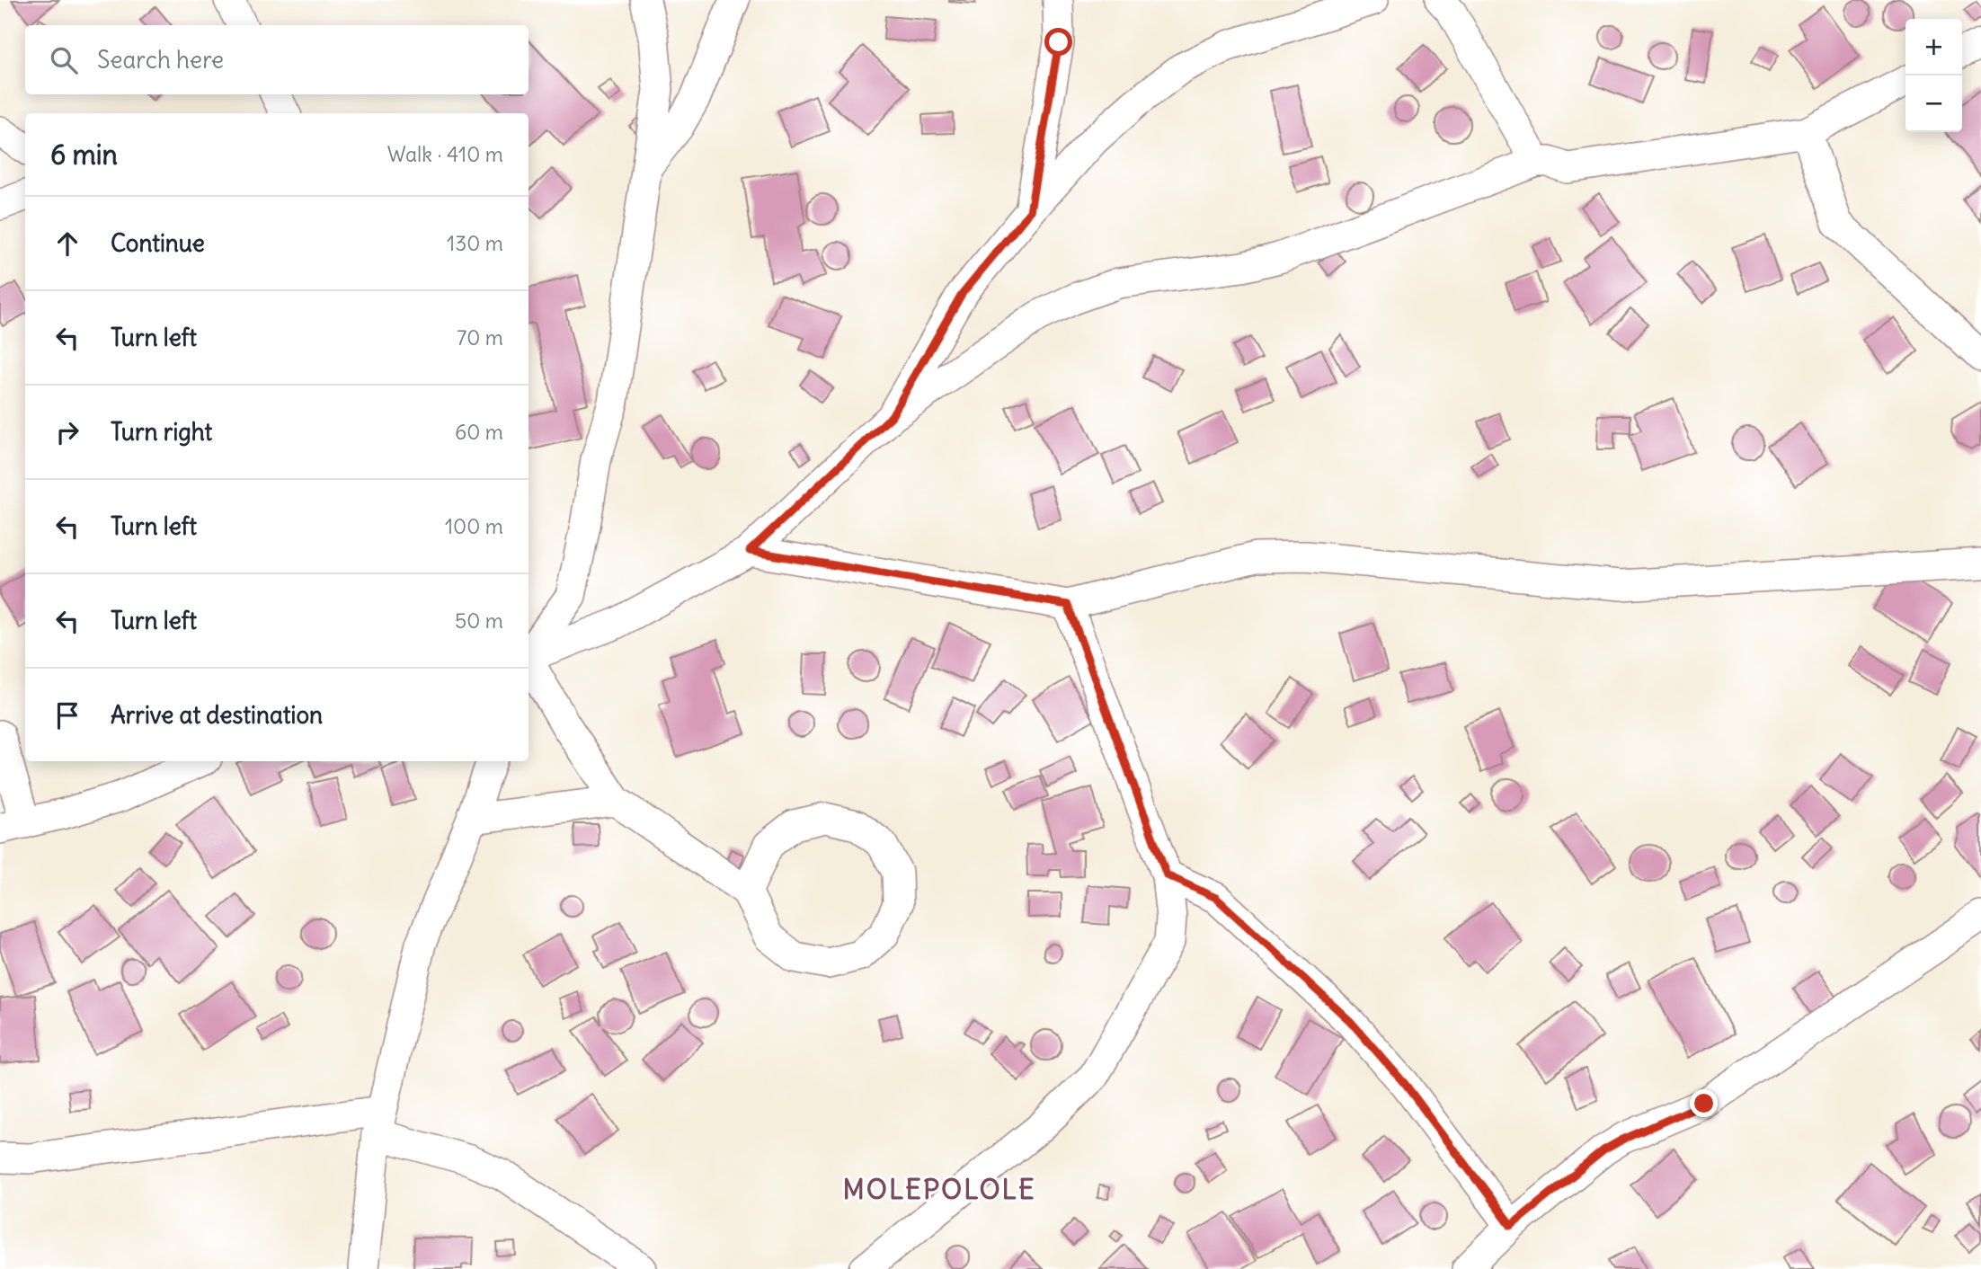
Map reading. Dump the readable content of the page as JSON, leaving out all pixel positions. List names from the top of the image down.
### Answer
{
  "districts": ["MOLEPOLOLE"],
  "page": {
    "map_buttons": ["+", "−"],
    "search": "Search here",
    "heading": ["6 min", "Walk · 410 m"],
    "list": [
      ["Continue", "130 m"],
      ["Turn left", "70 m"],
      ["Turn right", "60 m"],
      ["Turn left", "100 m"],
      ["Turn left", "50 m"],
      "Arrive at destination"
    ]
  }
}
